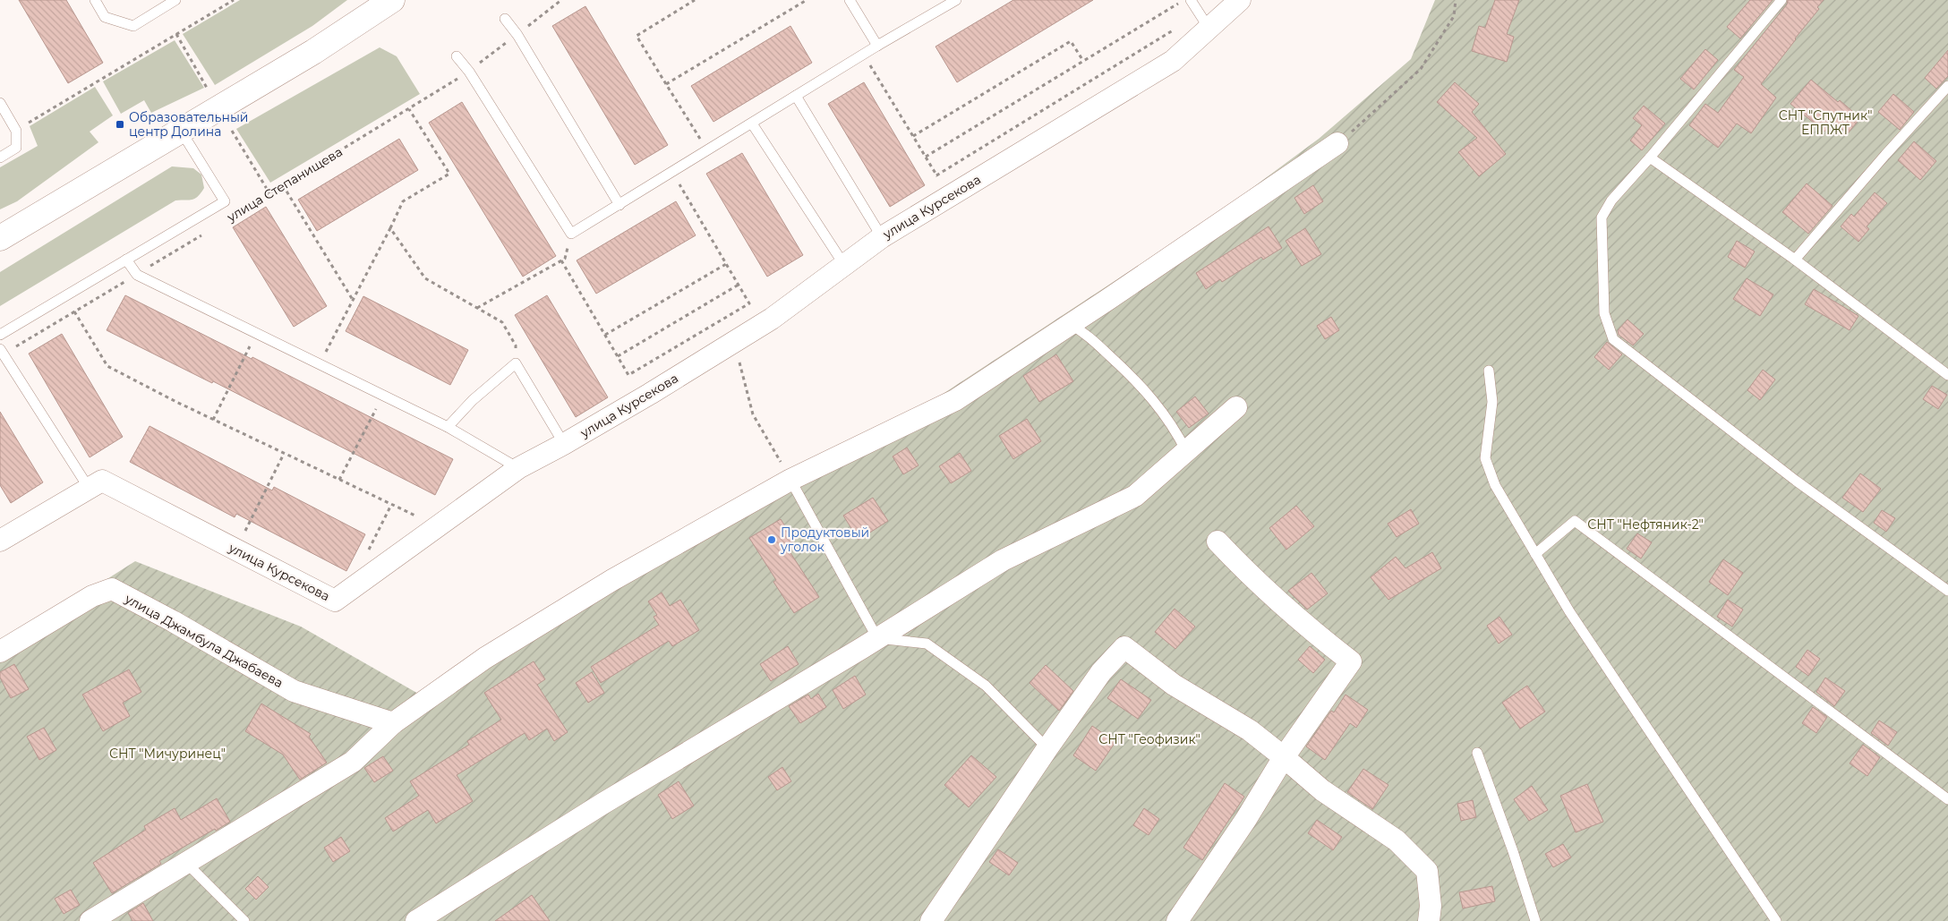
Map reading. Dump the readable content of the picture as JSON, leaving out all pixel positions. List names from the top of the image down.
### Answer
{
  "streets": {
    "street": ["улица Курсекова", "улица Джамбула Джабаева"],
    "path": ["улица Степанищева"]
  },
  "parks": [
    "СНТ \"Спутник\" ЕППЖТ",
    "СНТ \"Нефтяник-2\"",
    "СНТ \"Геофизик\"",
    "СНТ \"Мичуринец\""
  ],
  "places": {
    "transit": ["Образовательный центр Долина"],
    "other": ["Продуктовый уголок"]
  }
}
